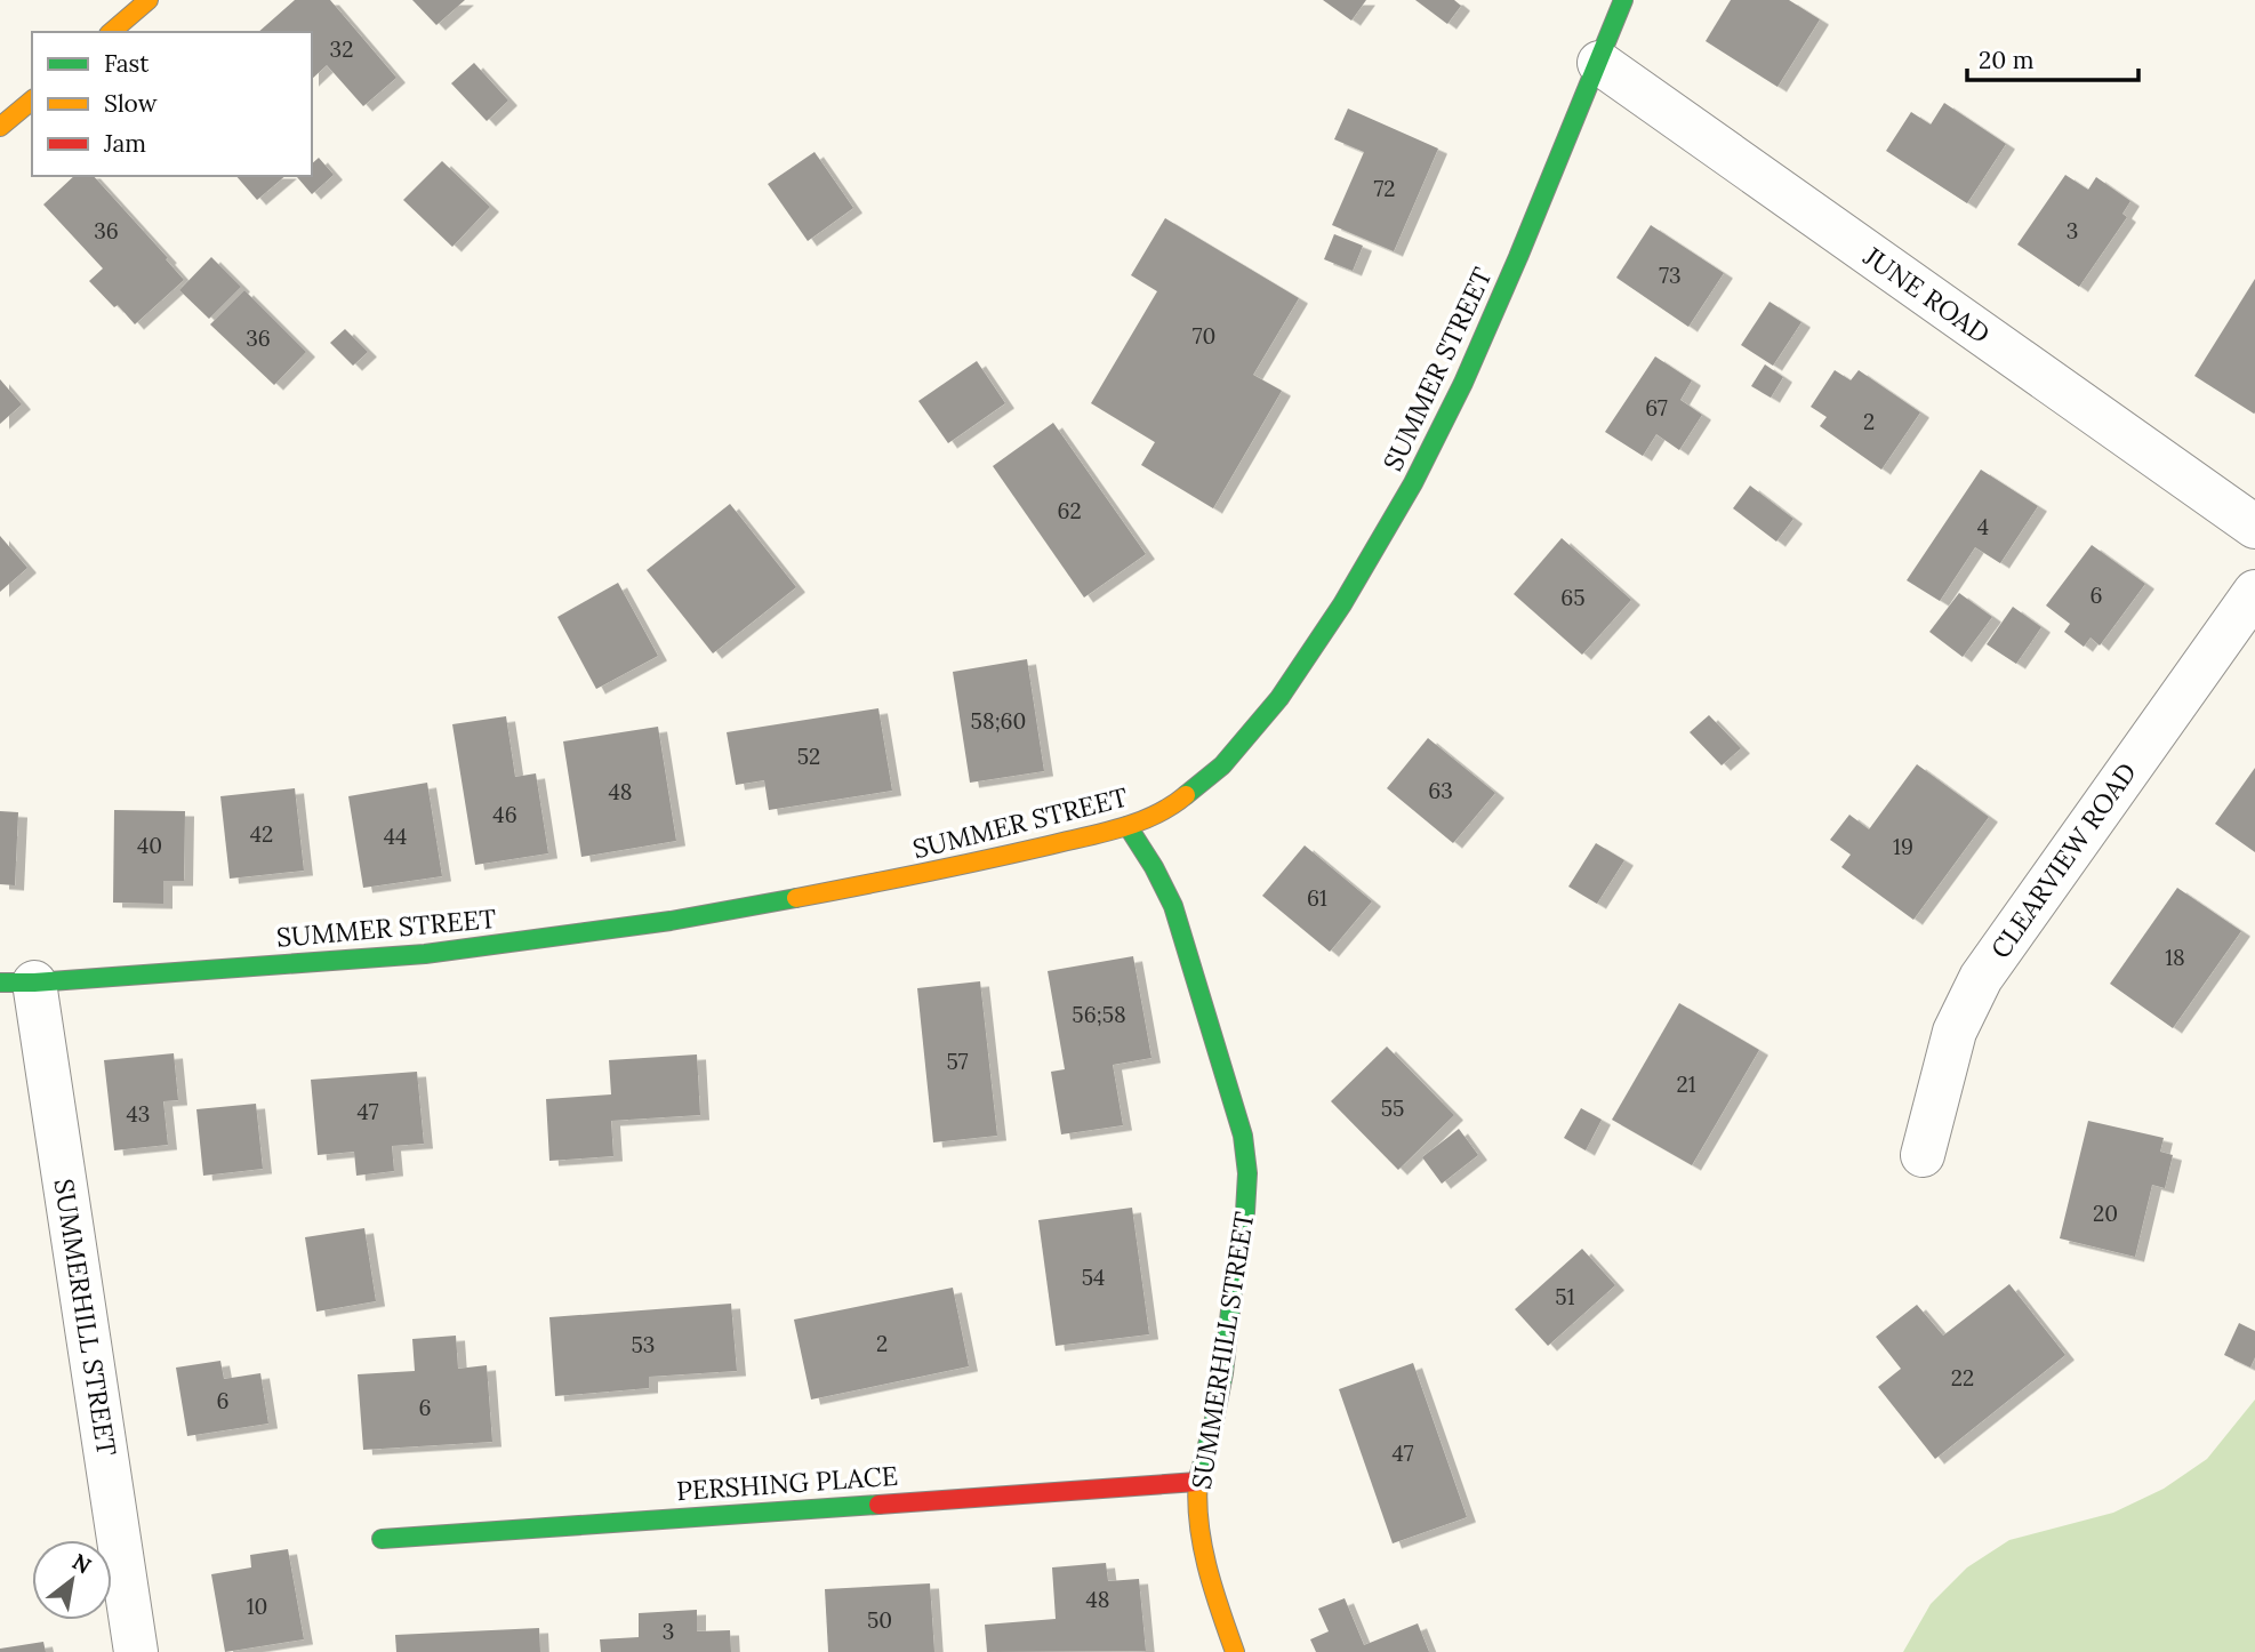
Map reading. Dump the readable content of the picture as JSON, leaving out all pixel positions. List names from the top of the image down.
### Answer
{
  "streets": {
    "main road": ["SUMMER STREET", "SUMMERHILL STREET", "PERSHING PLACE"],
    "street": ["JUNE ROAD", "CLEARVIEW ROAD"]
  },
  "crossings": [
    ["JUNE ROAD", "SUMMER STREET"],
    ["SUMMER STREET", "SUMMERHILL STREET"],
    ["SUMMERHILL STREET", "PERSHING PLACE"]
  ],
  "house_numbers": [
    "32",
    "72",
    "36",
    "3",
    "73",
    "70",
    "36",
    "67",
    "2",
    "62",
    "4",
    "6",
    "65",
    "58;60",
    "52",
    "63",
    "48",
    "46",
    "42",
    "44",
    "40",
    "19",
    "61",
    "18",
    "56;58",
    "57",
    "21",
    "55",
    "47",
    "43",
    "20",
    "54",
    "51",
    "2",
    "53",
    "22",
    "6",
    "6",
    "47",
    "48",
    "10",
    "50",
    "3"
  ],
  "legend": ["Fast", "Slow", "Jam"],
  "scale_bar": "20 m",
  "north": "top right"
}
